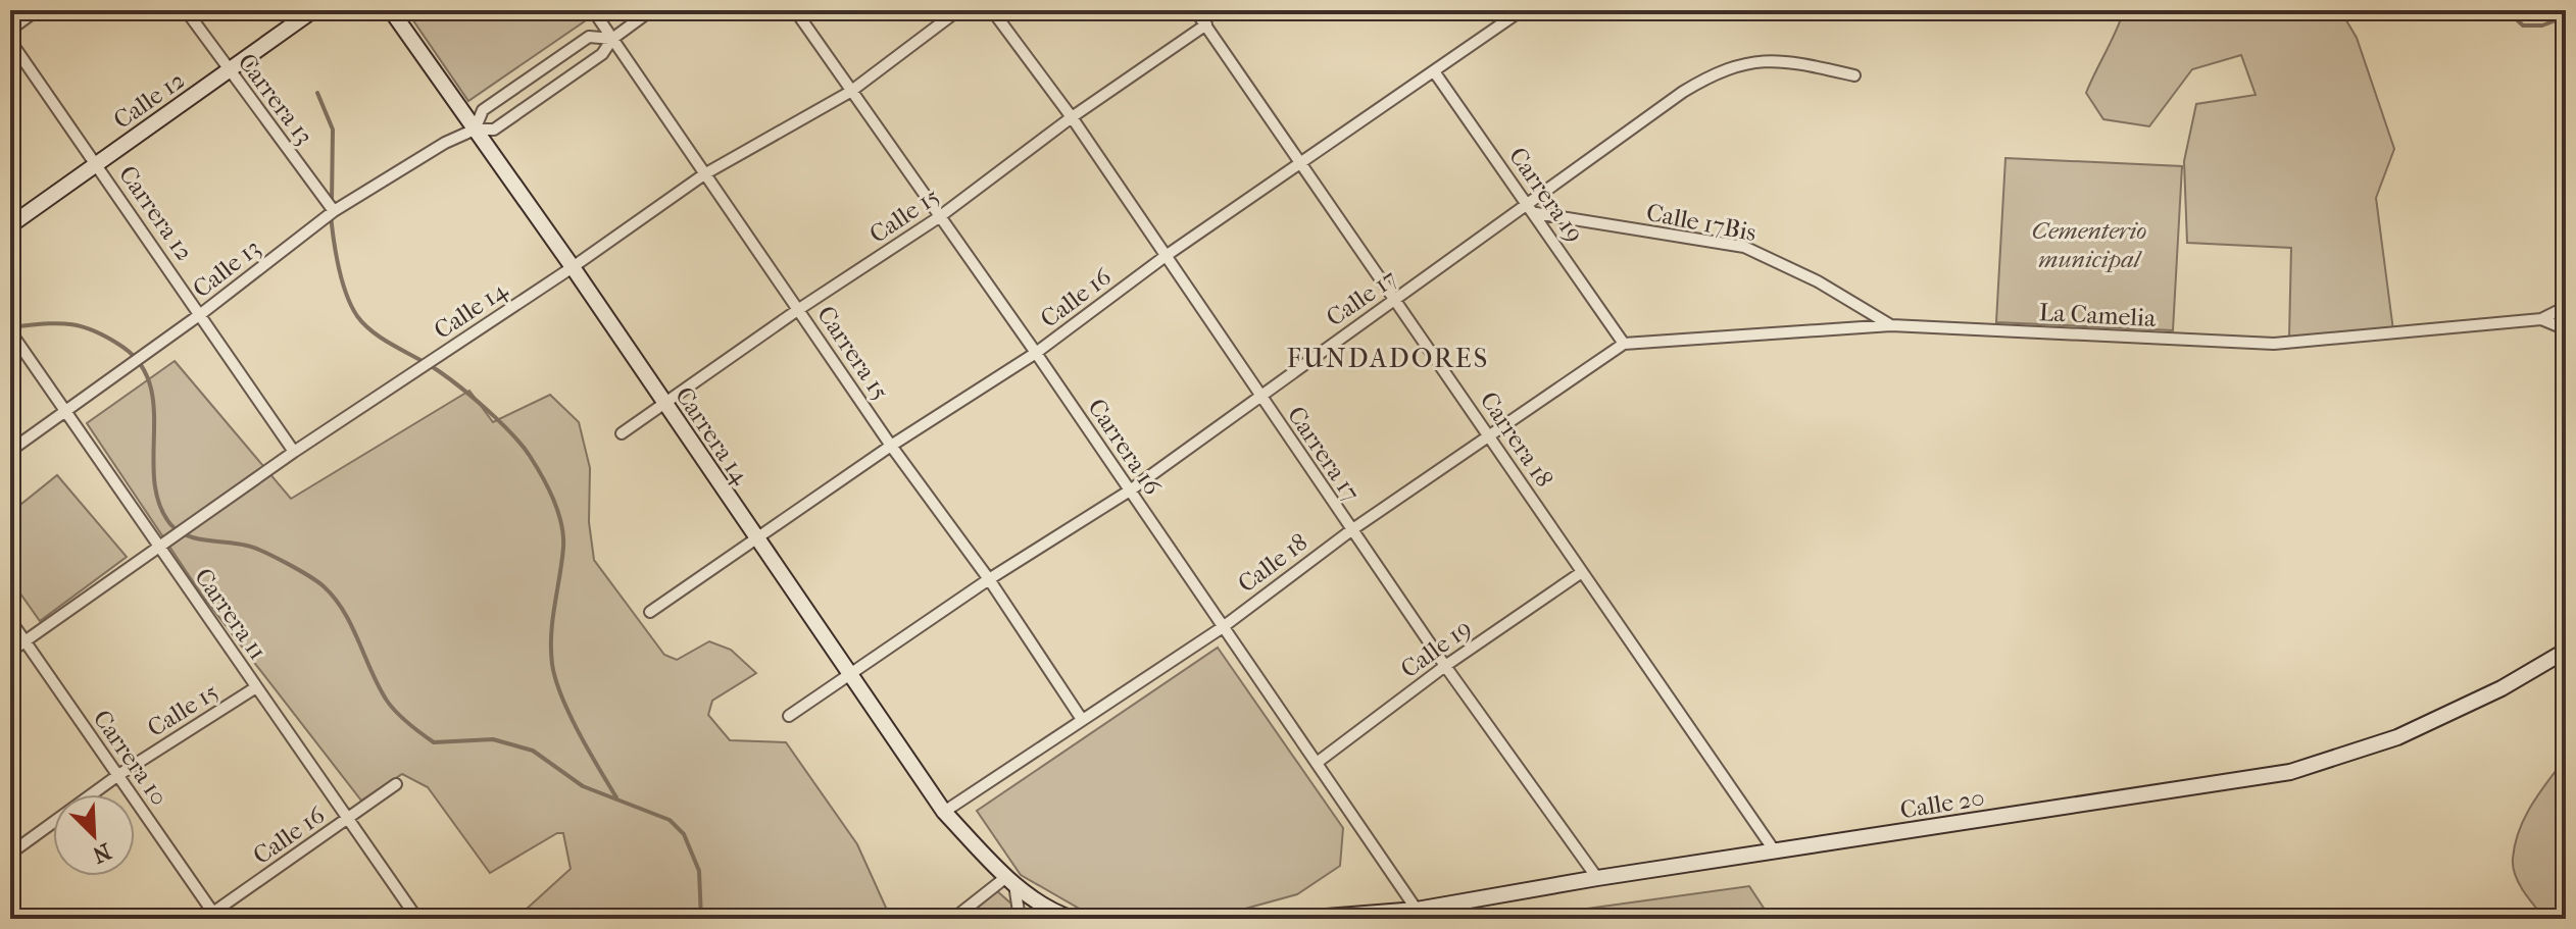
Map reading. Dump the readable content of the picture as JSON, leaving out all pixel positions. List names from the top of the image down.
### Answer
{
  "streets": {
    "main road": ["Calle 12", "Carrera 14", "Calle 20"],
    "street": [
      "Carrera 13",
      "Carrera 19",
      "Carrera 12",
      "Calle 15",
      "Calle 17Bis",
      "Calle 13",
      "Calle 16",
      "Calle 17",
      "Calle 14",
      "La Camelia",
      "Carrera 15",
      "Carrera 18",
      "Carrera 16",
      "Carrera 17",
      "Calle 18",
      "Carrera 11",
      "Calle 19",
      "Carrera 10"
    ]
  },
  "crossings": [
    ["Carrera 13", "Calle 12"],
    ["Carrera 13", "Calle 13"],
    ["Calle 12", "Carrera 12"],
    ["Carrera 19", "Calle 17Bis"],
    ["Carrera 19", "Calle 16"],
    ["Carrera 19", "Calle 17"],
    ["Carrera 19", "La Camelia"],
    ["Carrera 19", "Calle 18"],
    ["Carrera 12", "Calle 13"],
    ["Carrera 12", "Calle 14"],
    ["Calle 15", "Carrera 15"],
    ["Calle 15", "Carrera 14"],
    ["Calle 15", "Carrera 18"],
    ["Calle 15", "Carrera 16"],
    ["Calle 15", "Carrera 17"],
    ["Calle 15", "Carrera 11"],
    ["Calle 15", "Carrera 10"],
    ["Calle 17Bis", "La Camelia"],
    ["Calle 13", "Carrera 15"],
    ["Calle 13", "Carrera 14"],
    ["Calle 13", "Carrera 11"],
    ["Calle 16", "Carrera 15"],
    ["Calle 16", "Carrera 14"],
    ["Calle 16", "Carrera 18"],
    ["Calle 16", "Carrera 16"],
    ["Calle 16", "Carrera 17"],
    ["Calle 16", "Carrera 11"],
    ["Calle 16", "Carrera 10"],
    ["Calle 17", "Carrera 15"],
    ["Calle 17", "Carrera 14"],
    ["Calle 17", "Carrera 18"],
    ["Calle 17", "Carrera 16"],
    ["Calle 17", "Carrera 17"],
    ["Calle 14", "Carrera 15"],
    ["Calle 14", "Carrera 14"],
    ["Calle 14", "Carrera 16"],
    ["Calle 14", "Carrera 11"],
    ["Calle 14", "Carrera 10"],
    ["La Camelia", "Calle 18"],
    ["Carrera 15", "Calle 18"],
    ["Carrera 14", "Calle 18"],
    ["Carrera 18", "Calle 18"],
    ["Carrera 18", "Calle 19"],
    ["Carrera 18", "Calle 20"],
    ["Carrera 16", "Calle 18"],
    ["Carrera 16", "Calle 19"],
    ["Carrera 16", "Calle 20"],
    ["Carrera 17", "Calle 18"],
    ["Carrera 17", "Calle 19"],
    ["Carrera 17", "Calle 20"]
  ],
  "districts": ["FUNDADORES"],
  "parks": ["Cementerio municipal"],
  "north": "bottom right"
}
